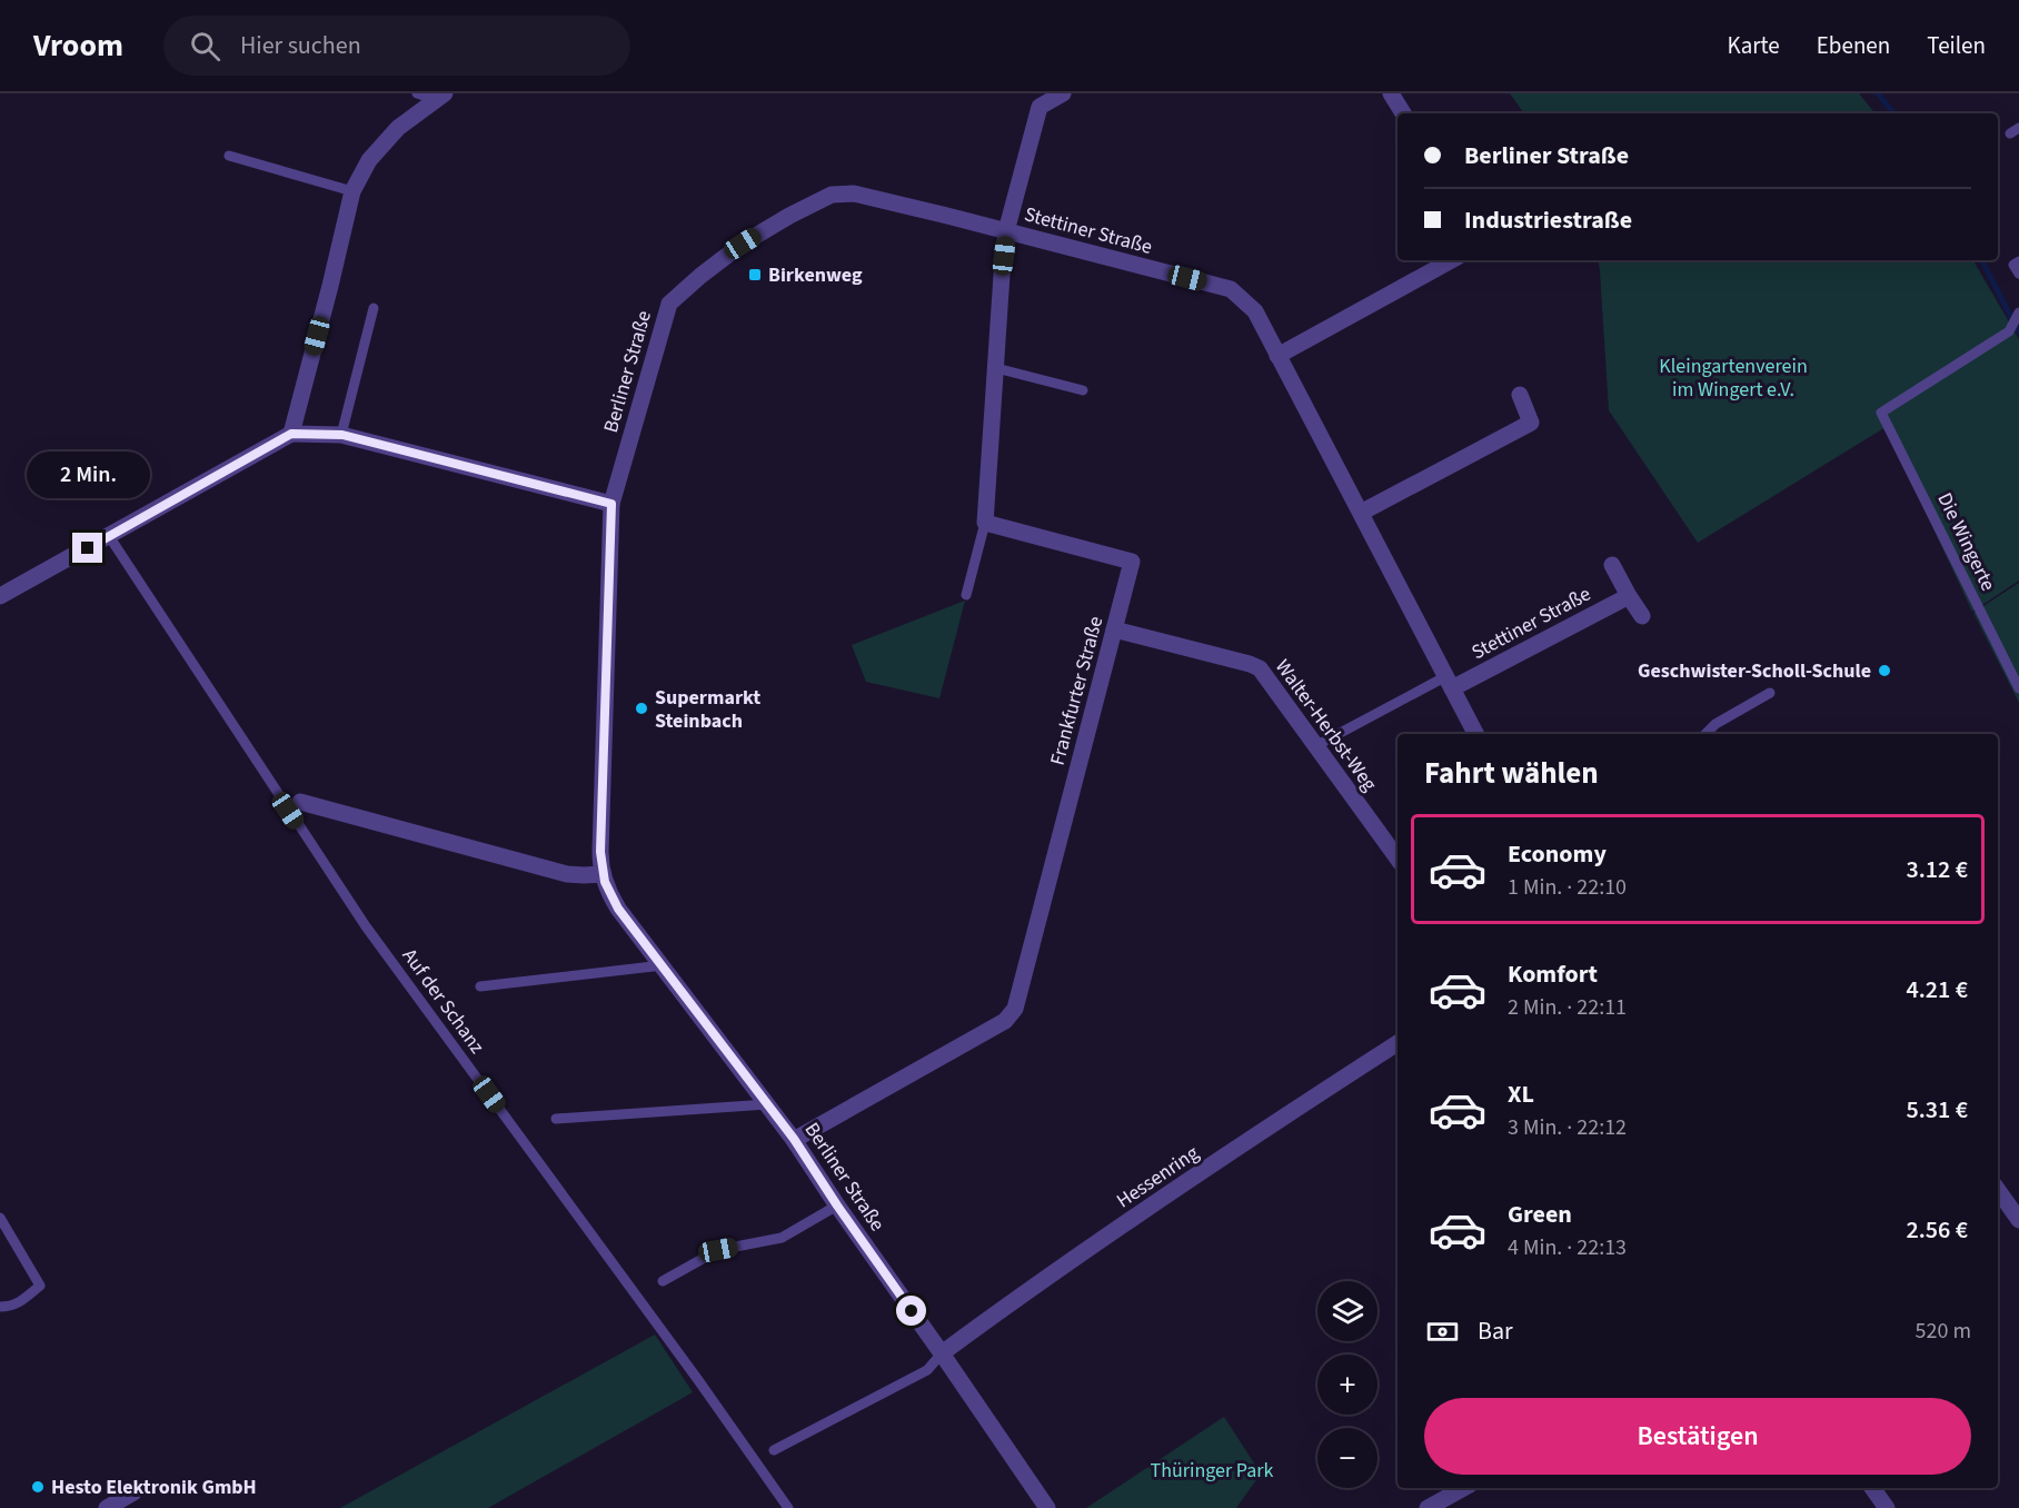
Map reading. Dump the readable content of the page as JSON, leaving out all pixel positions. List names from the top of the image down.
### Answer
{
  "streets": {
    "street": [
      "Stettiner Straße",
      "Berliner Straße",
      "Frankfurter Straße",
      "Walter-Herbst-Weg",
      "Hessenring"
    ],
    "lane": ["Die Wingerte", "Auf der Schanz"]
  },
  "crossings": [
    ["Stettiner Straße", "Berliner Straße"],
    ["Berliner Straße", "Frankfurter Straße"],
    ["Berliner Straße", "Hessenring"],
    ["Frankfurter Straße", "Walter-Herbst-Weg"]
  ],
  "parks": ["Kleingartenverein im Wingert e.V.", "Thüringer Park"],
  "places": {
    "transit": ["Birkenweg"],
    "other": ["Geschwister-Scholl-Schule", "Supermarkt Steinbach", "Hesto Elektronik GmbH"]
  },
  "page": {
    "header": "Vroom",
    "search": "Hier suchen",
    "nav": ["Karte", "Ebenen", "Teilen"],
    "banner": ["Berliner Straße", "Industriestraße"],
    "bubble": "2 Min.",
    "heading": "Fahrt wählen",
    "list": [
      {
        "name": "Economy",
        "note": "1 Min. · 22:10",
        "value": "3.12 €"
      },
      {
        "name": "Komfort",
        "note": "2 Min. · 22:11",
        "value": "4.21 €"
      },
      {
        "name": "XL",
        "note": "3 Min. · 22:12",
        "value": "5.31 €"
      },
      {
        "name": "Green",
        "note": "4 Min. · 22:13",
        "value": "2.56 €"
      }
    ],
    "map_buttons": ["+", "−"],
    "pay": ["Bar", "520 m"],
    "buttons": "Bestätigen"
  }
}
